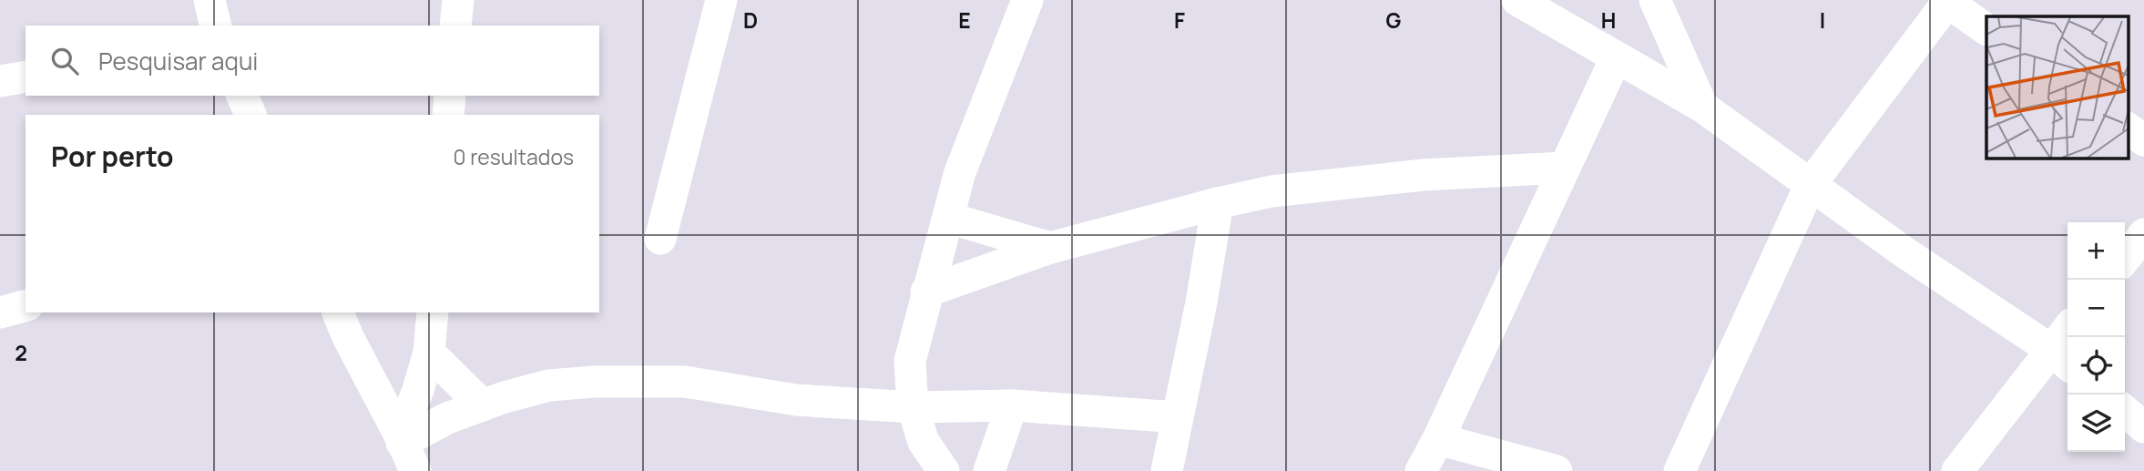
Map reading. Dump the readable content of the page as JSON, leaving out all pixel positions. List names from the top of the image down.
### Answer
{
  "page": {
    "search": "Pesquisar aqui",
    "heading": ["Por perto", "0 resultados"],
    "map_buttons": ["+", "−"]
  },
  "grid": {
    "columns": [
      "D",
      "E",
      "F",
      "G",
      "H",
      "I"
    ],
    "rows": ["2"]
  }
}
